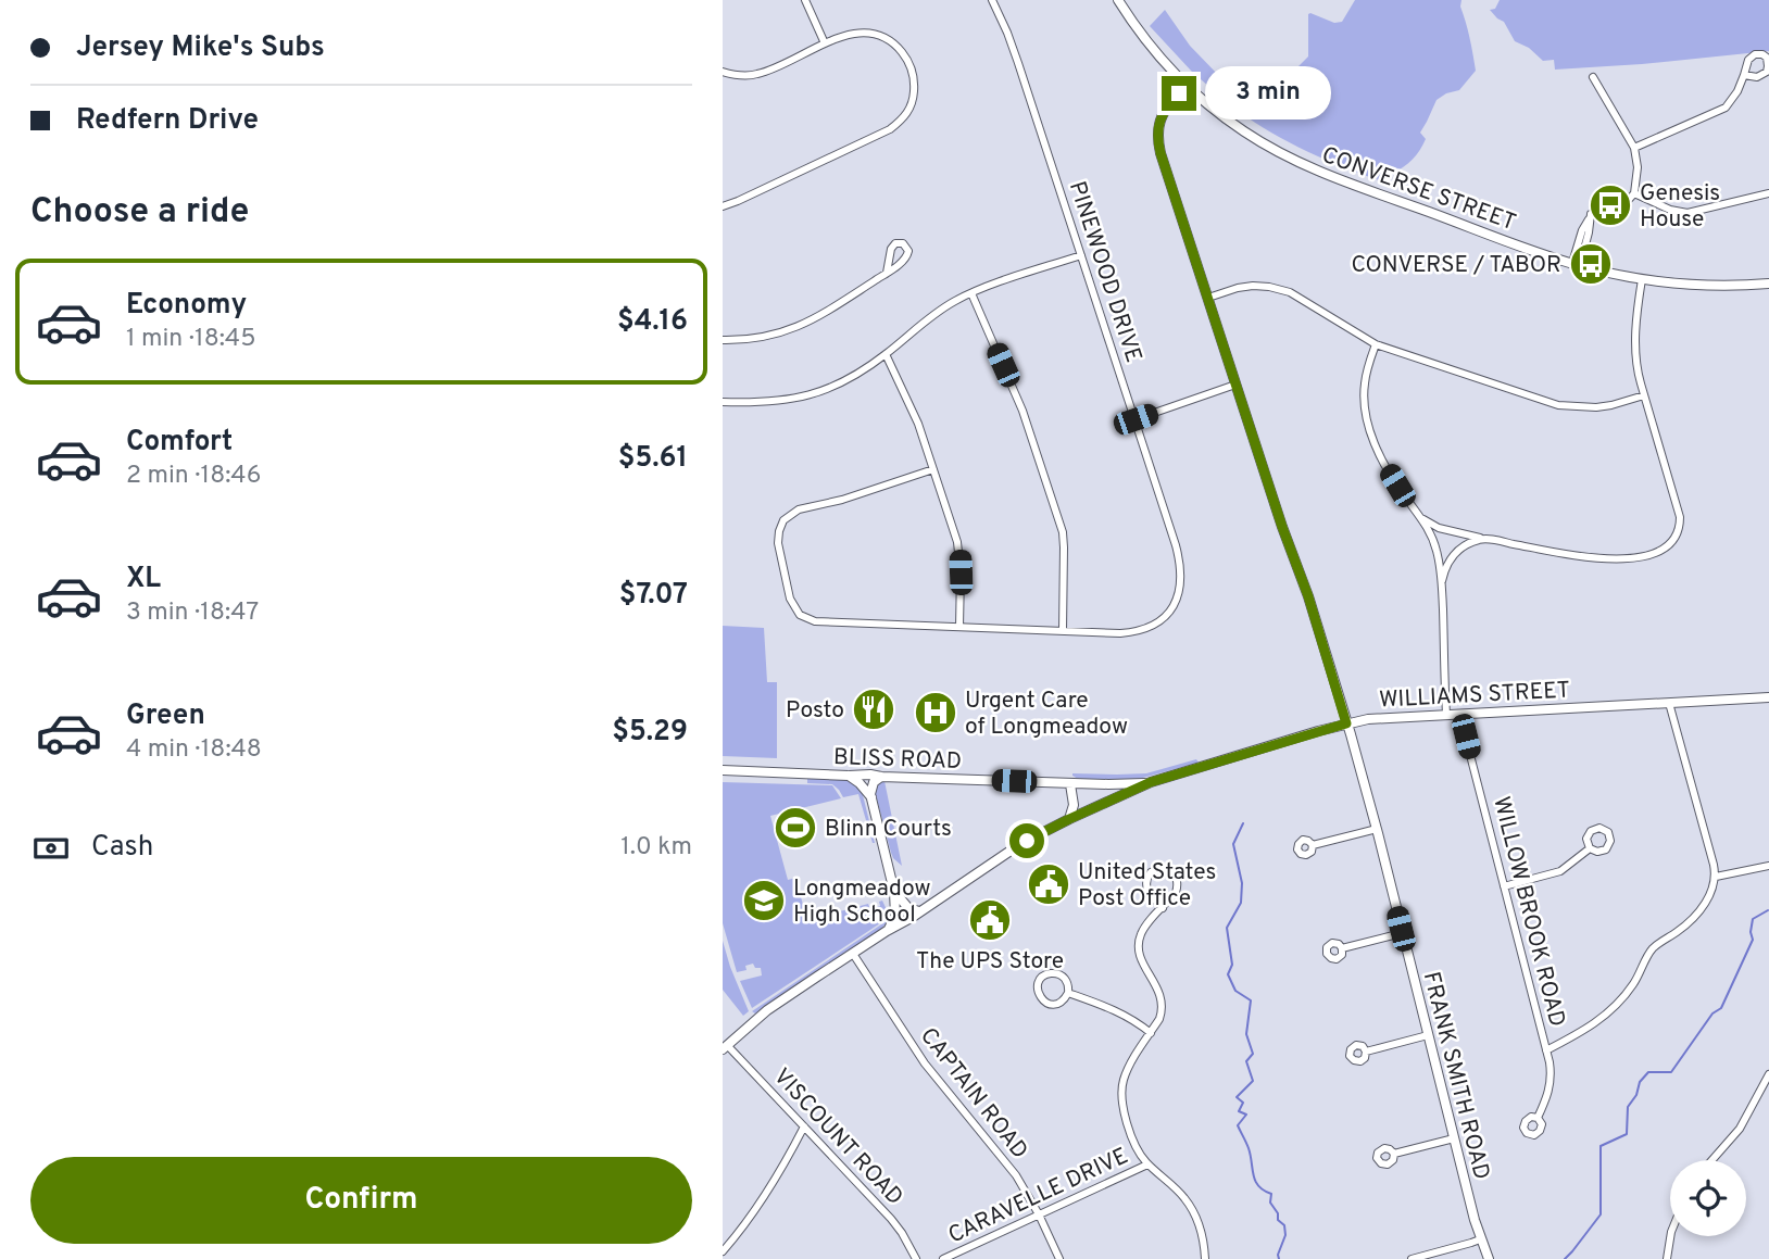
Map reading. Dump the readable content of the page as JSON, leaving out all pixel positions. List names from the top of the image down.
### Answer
{
  "streets": {
    "main road": [
      "CONVERSE STREET",
      "WILLIAMS STREET",
      "BLISS ROAD",
      "FRANK SMITH ROAD"
    ],
    "street": [
      "PINEWOOD DRIVE",
      "WILLOW BROOK ROAD",
      "CAPTAIN ROAD",
      "VISCOUNT ROAD",
      "CARAVELLE DRIVE"
    ]
  },
  "crossings": [
    ["CONVERSE STREET", "FRANK SMITH ROAD"],
    ["WILLIAMS STREET", "BLISS ROAD"],
    ["WILLIAMS STREET", "WILLOW BROOK ROAD"],
    ["WILLIAMS STREET", "FRANK SMITH ROAD"],
    ["WILLIAMS STREET", "CAPTAIN ROAD"],
    ["WILLIAMS STREET", "VISCOUNT ROAD"],
    ["CAPTAIN ROAD", "CARAVELLE DRIVE"]
  ],
  "places": {
    "bus stop": ["Genesis House", "CONVERSE / TABOR"],
    "restaurant": ["Posto"],
    "hospital": ["Urgent Care of Longmeadow"],
    "sports": ["Blinn Courts"],
    "public building": ["United States Post Office", "The UPS Store"],
    "school or university": ["Longmeadow High School"]
  },
  "page": {
    "banner": ["Jersey Mike's Subs", "Redfern Drive"],
    "bubble": "3 min",
    "heading": "Choose a ride",
    "list": [
      {
        "name": "Economy",
        "note": "1 min · 18:45",
        "value": "$4.16"
      },
      {
        "name": "Comfort",
        "note": "2 min · 18:46",
        "value": "$5.61"
      },
      {
        "name": "XL",
        "note": "3 min · 18:47",
        "value": "$7.07"
      },
      {
        "name": "Green",
        "note": "4 min · 18:48",
        "value": "$5.29"
      }
    ],
    "pay": ["Cash", "1.0 km"],
    "buttons": "Confirm"
  }
}
